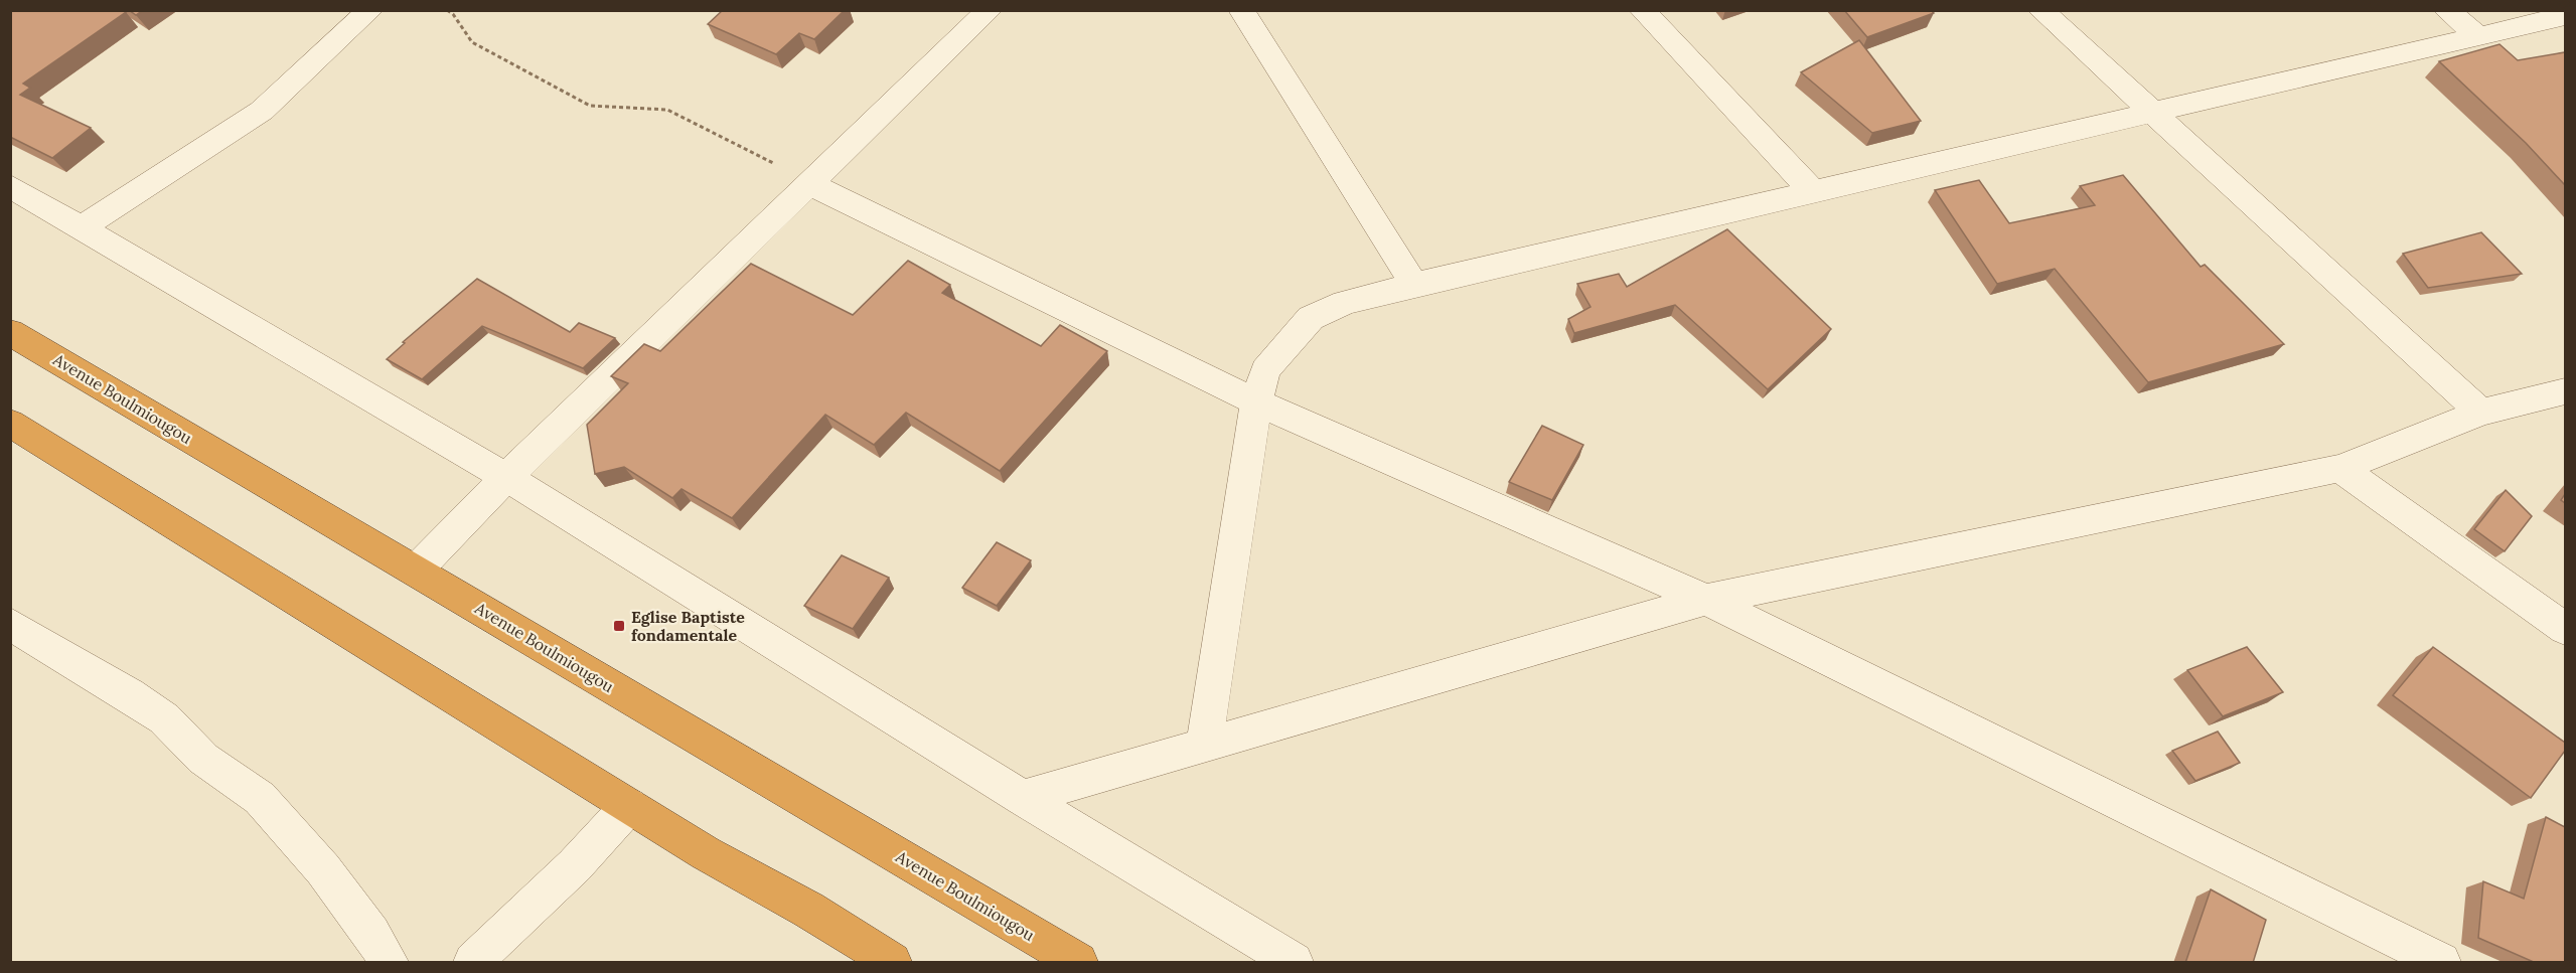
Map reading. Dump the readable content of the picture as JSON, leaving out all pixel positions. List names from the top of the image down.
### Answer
{
  "streets": {
    "highway": ["Avenue Boulmiougou"]
  },
  "places": {
    "transit": ["Eglise Baptiste fondamentale"]
  }
}
